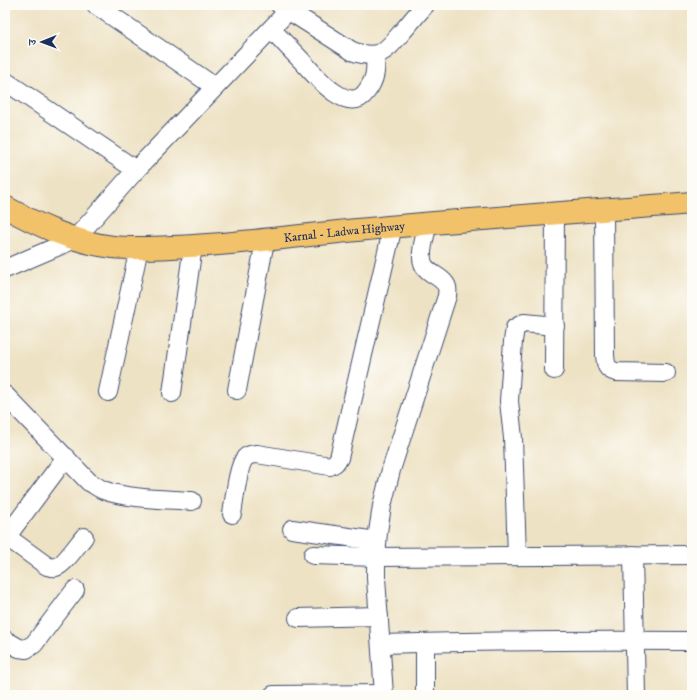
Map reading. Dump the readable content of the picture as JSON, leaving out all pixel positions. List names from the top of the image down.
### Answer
{
  "streets": {
    "main road": ["Karnal - Ladwa Highway"]
  },
  "north": "left"
}
